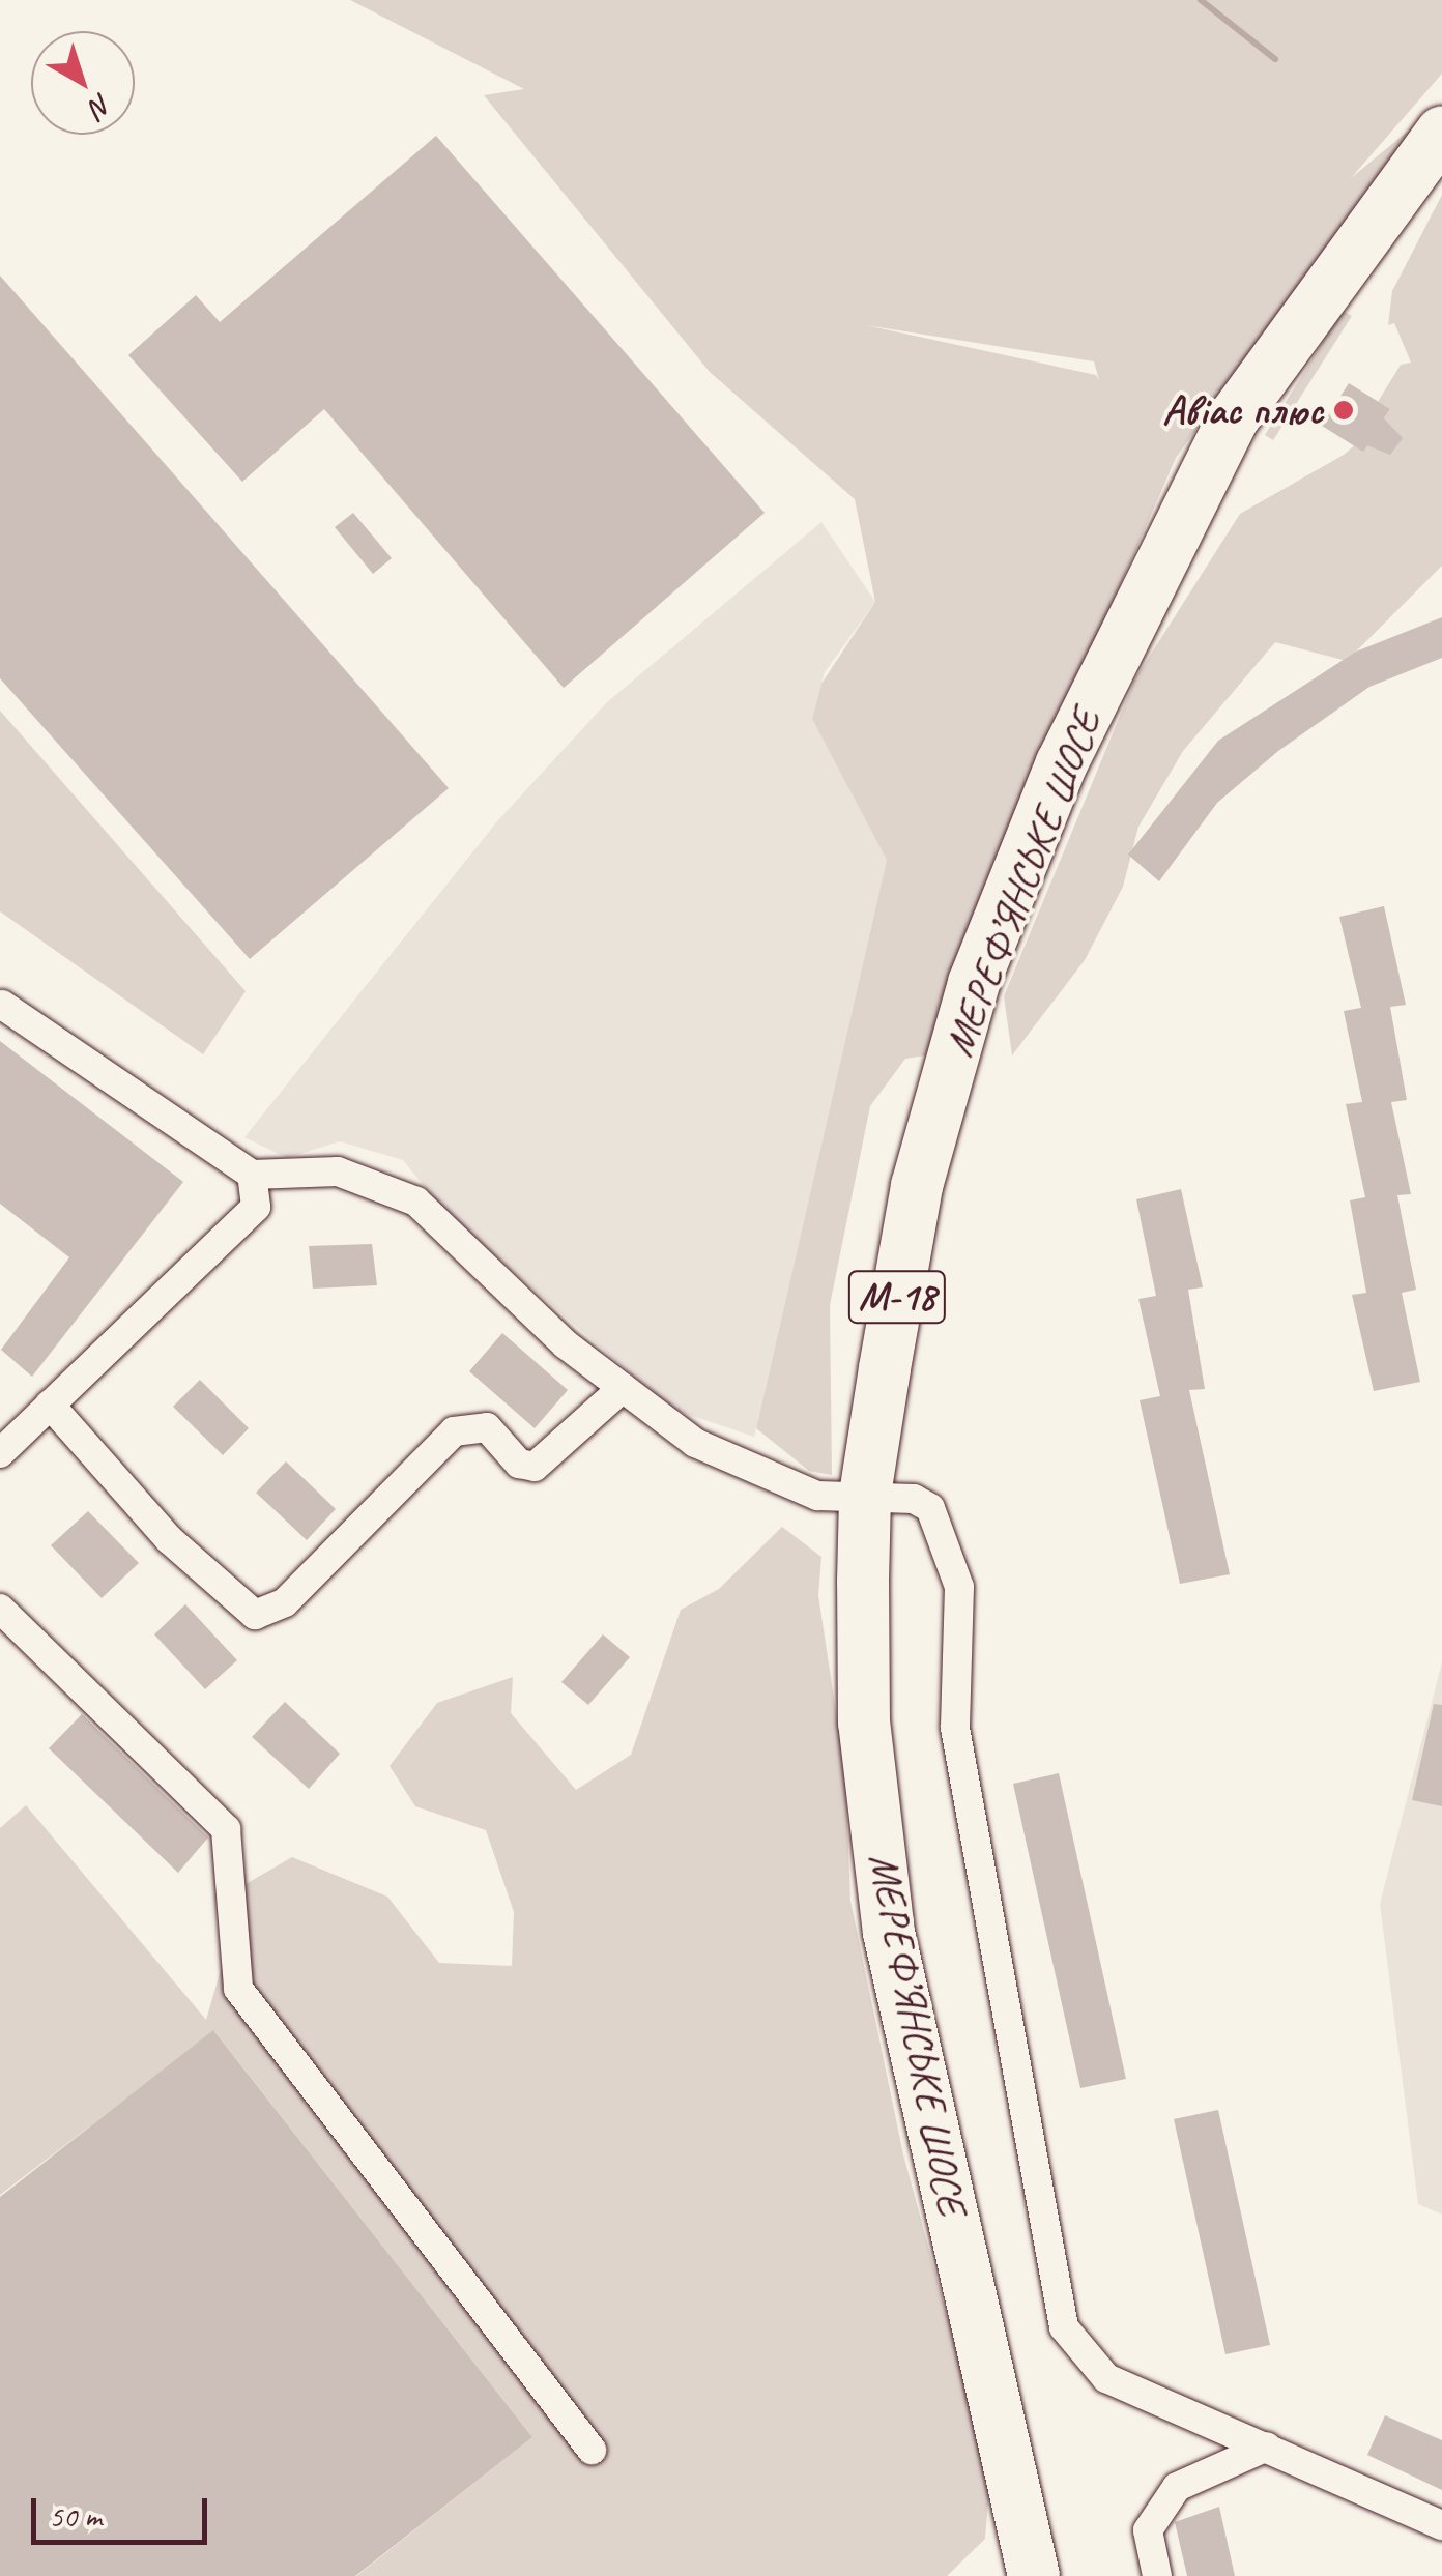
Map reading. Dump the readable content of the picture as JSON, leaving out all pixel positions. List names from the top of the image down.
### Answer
{
  "streets": {
    "highway": ["МЕРЕФ’ЯНСЬКЕ ШОСЕ", "М-18"]
  },
  "places": ["Авіас плюс"],
  "scale_bar": "50 m",
  "north": "bottom right"
}
